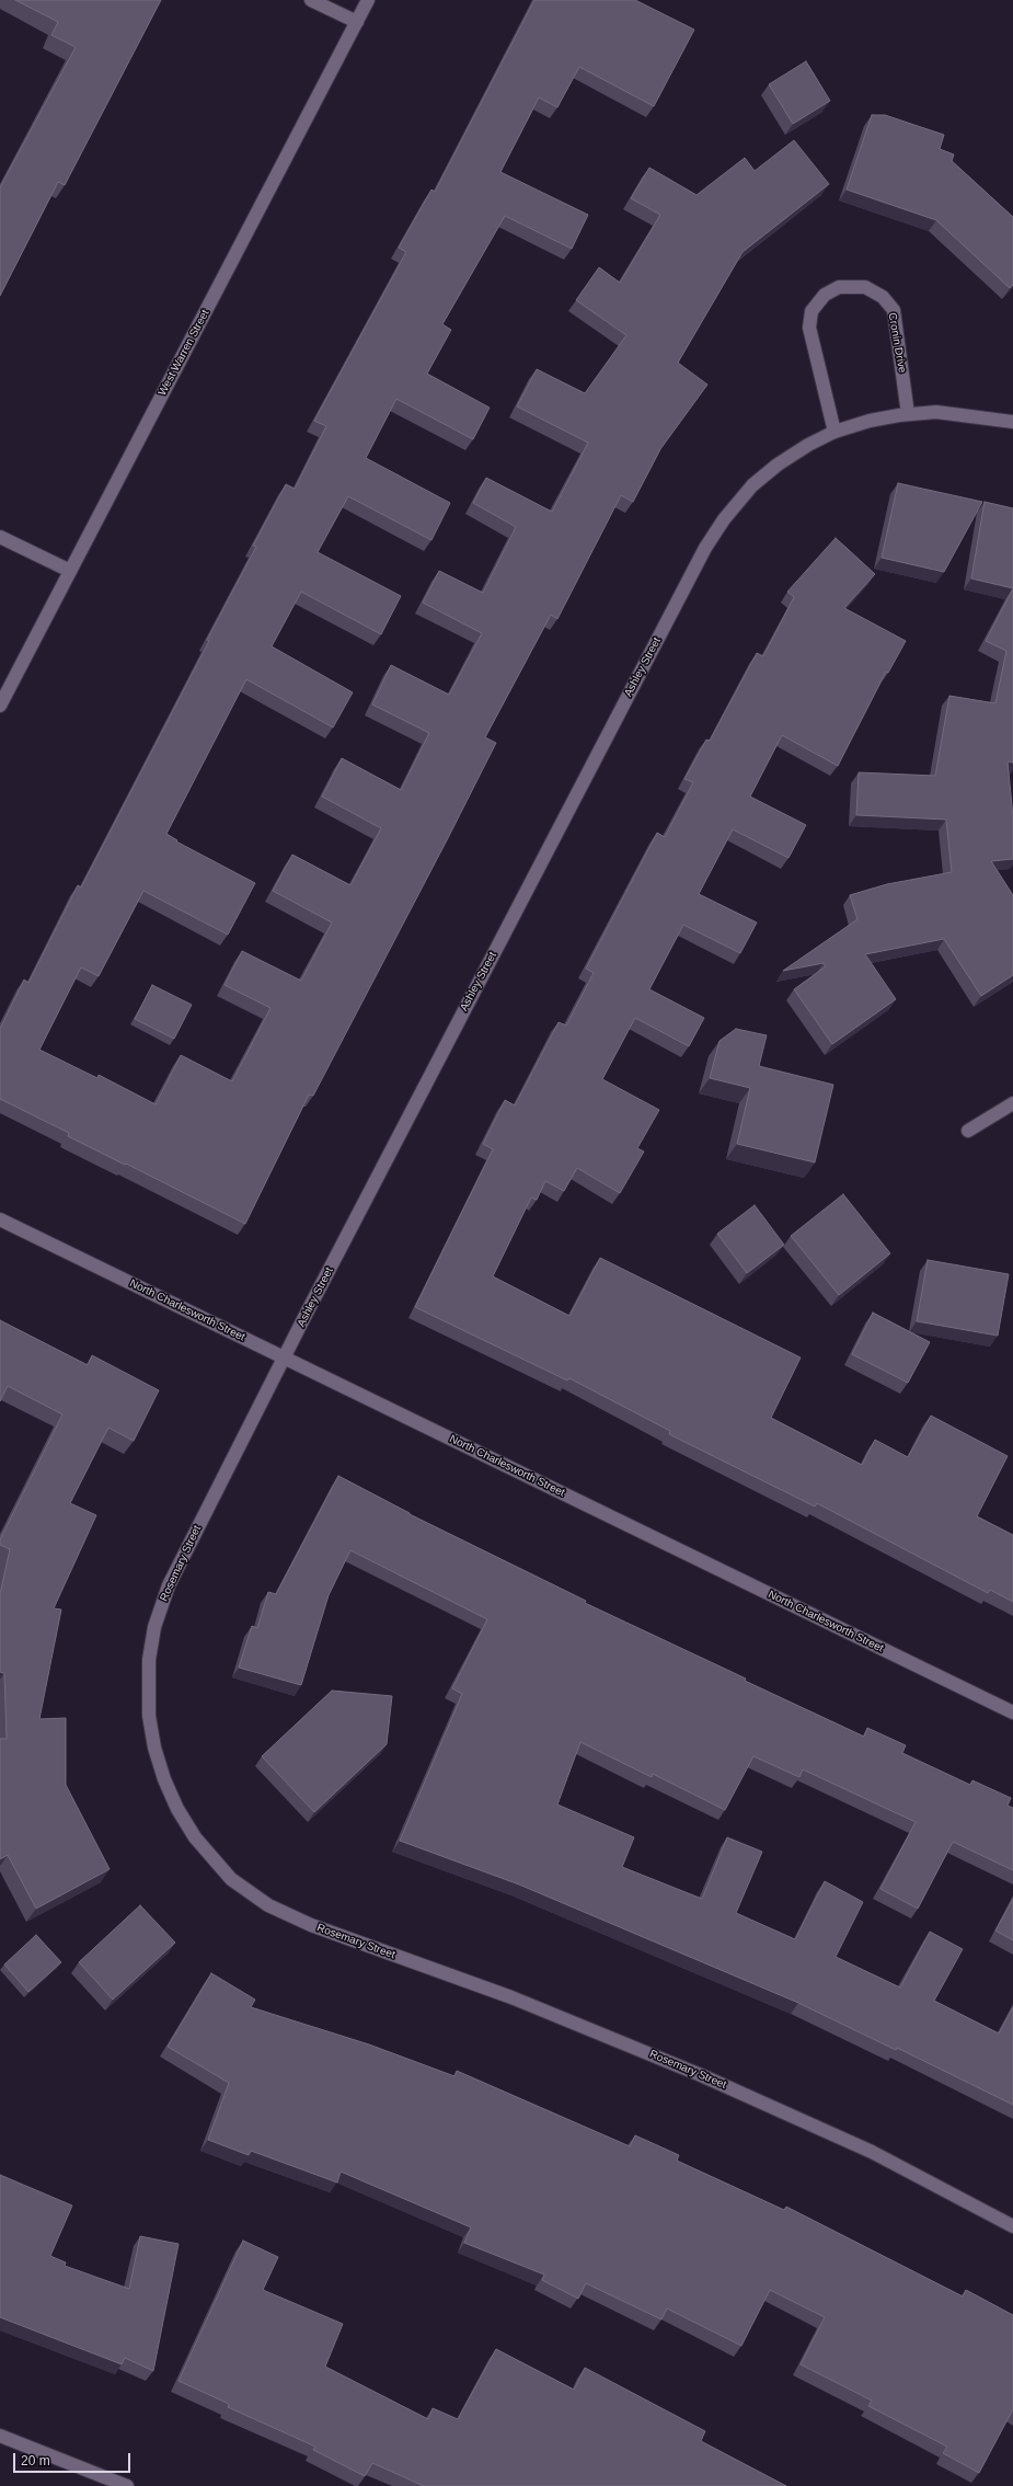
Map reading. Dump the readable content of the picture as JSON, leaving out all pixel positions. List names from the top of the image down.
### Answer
{
  "streets": {
    "street": [
      "Cronin Drive",
      "West Warren Street",
      "Ashley Street",
      "North Charlesworth Street",
      "Rosemary Street"
    ]
  },
  "crossings": [
    ["Cronin Drive", "Ashley Street"],
    ["Ashley Street", "North Charlesworth Street"],
    ["Ashley Street", "Rosemary Street"],
    ["North Charlesworth Street", "Rosemary Street"]
  ],
  "scale_bar": "20 m"
}
